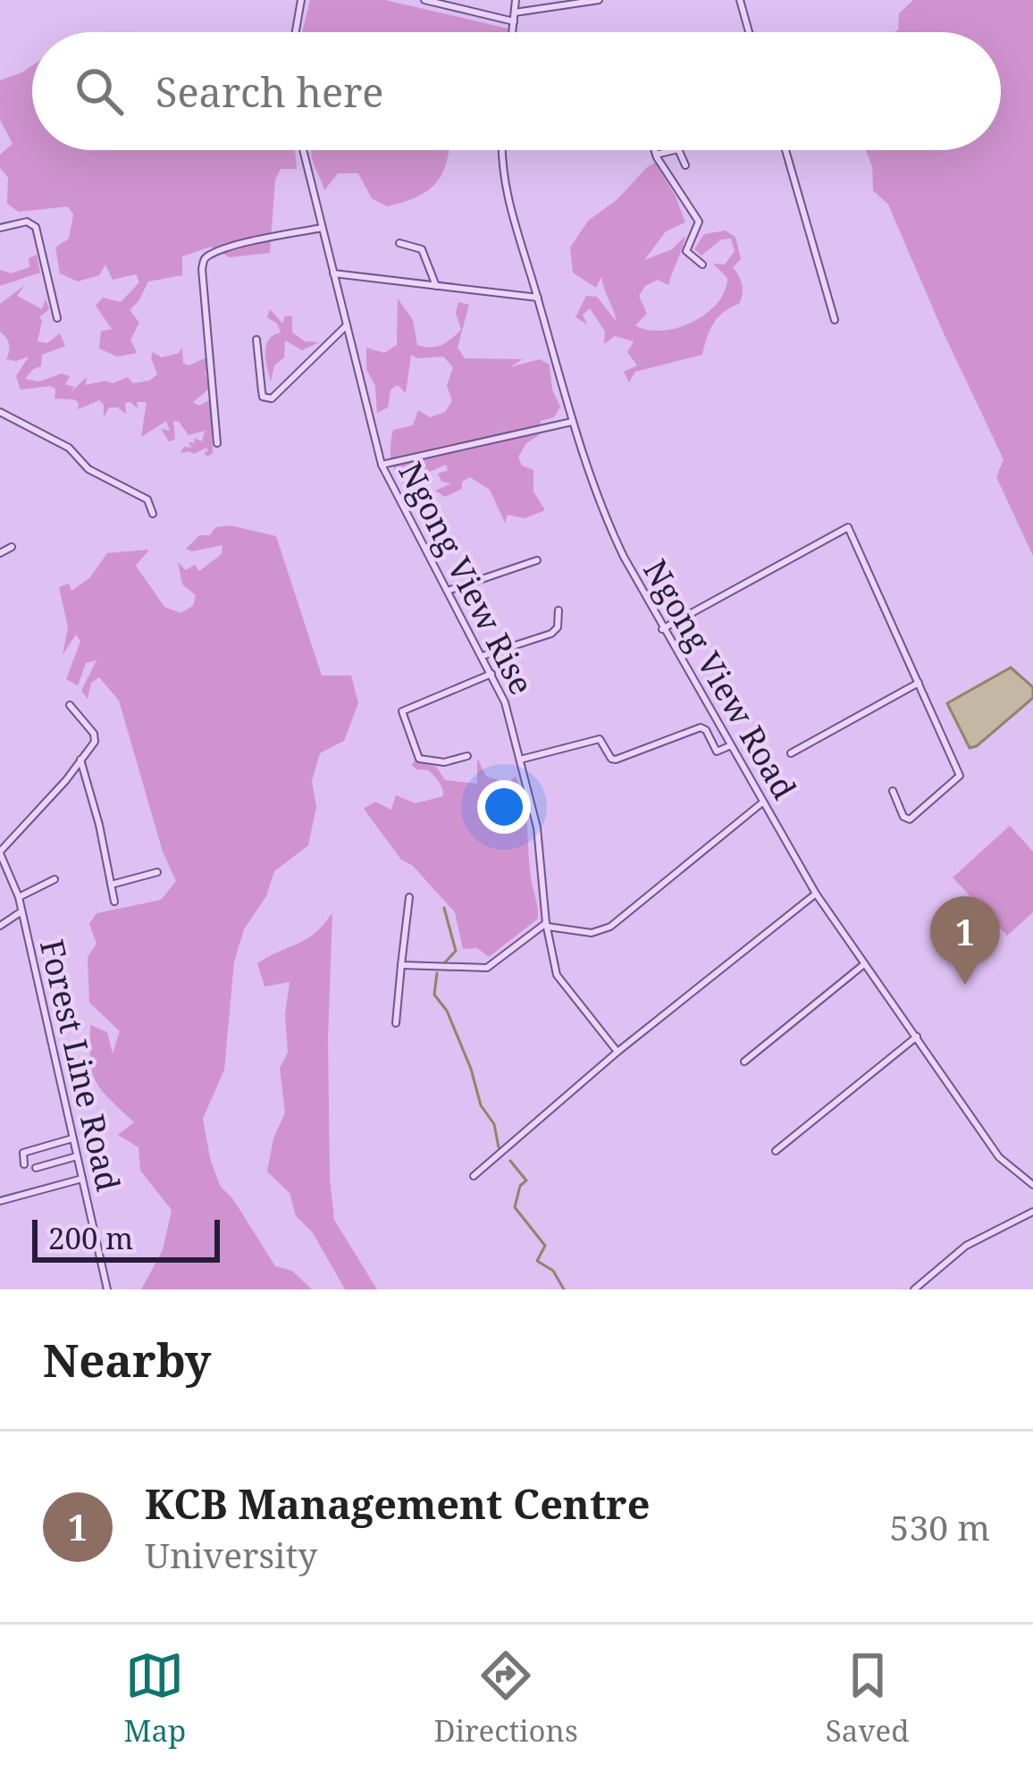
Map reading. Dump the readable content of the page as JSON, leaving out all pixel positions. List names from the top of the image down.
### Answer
{
  "streets": {
    "street": ["Ngong View Rise", "Ngong View Road", "Forest Line Road"]
  },
  "scale_bar": "200 m",
  "page": {
    "search": "Search here",
    "pins": "1",
    "scale": "200 m",
    "heading": "Nearby",
    "list": [
      {
        "mark": "1",
        "name": "KCB Management Centre",
        "note": "University",
        "value": "530 m"
      }
    ],
    "nav": ["Map", "Directions", "Saved"]
  }
}
